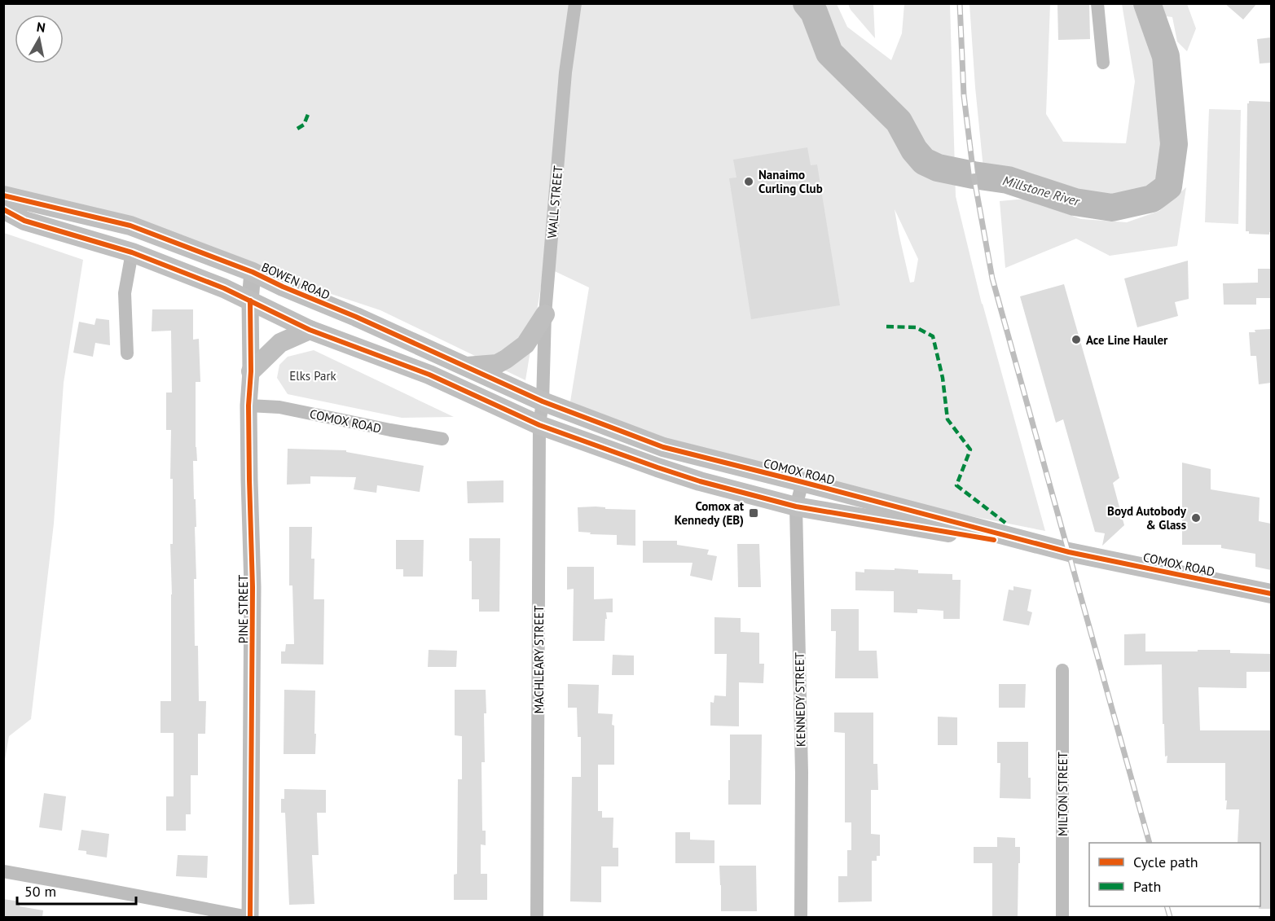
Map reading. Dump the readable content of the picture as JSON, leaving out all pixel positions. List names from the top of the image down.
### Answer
{
  "streets": {
    "main road": ["BOWEN ROAD", "COMOX ROAD"],
    "street": [
      "WALL STREET",
      "PINE STREET",
      "MACHLEARY STREET",
      "KENNEDY STREET",
      "MILTON STREET"
    ]
  },
  "crossings": [
    ["WALL STREET", "BOWEN ROAD"],
    ["WALL STREET", "COMOX ROAD"],
    ["WALL STREET", "MACHLEARY STREET"],
    ["BOWEN ROAD", "COMOX ROAD"],
    ["BOWEN ROAD", "PINE STREET"],
    ["BOWEN ROAD", "MACHLEARY STREET"],
    ["COMOX ROAD", "PINE STREET"],
    ["COMOX ROAD", "MACHLEARY STREET"],
    ["COMOX ROAD", "KENNEDY STREET"]
  ],
  "water": ["Millstone River"],
  "parks": ["Elks Park"],
  "places": {
    "other": ["Nanaimo Curling Club", "Ace Line Hauler", "Boyd Autobody & Glass"],
    "transit": ["Comox at Kennedy (EB)"]
  },
  "legend": ["Cycle path", "Path"],
  "scale_bar": "50 m",
  "north": "top"
}
